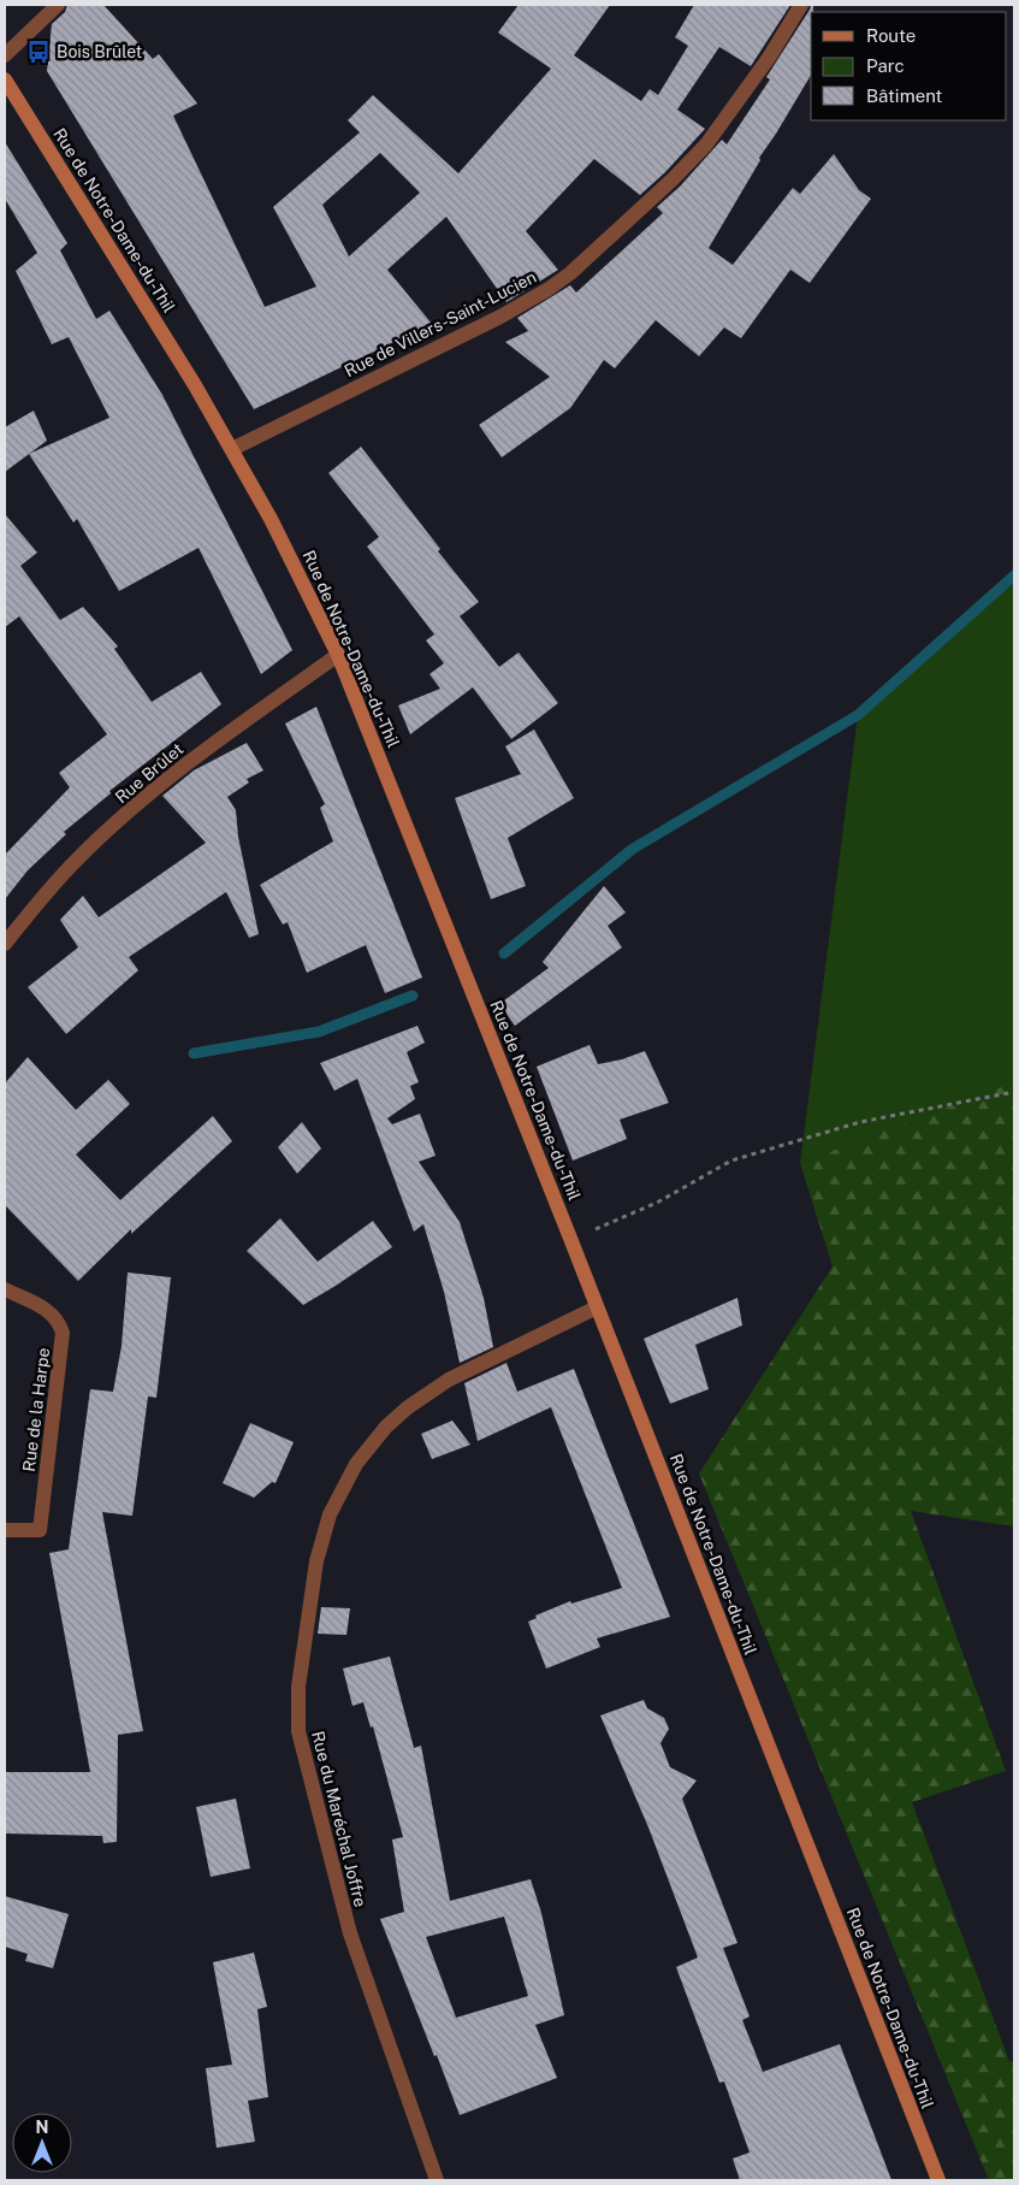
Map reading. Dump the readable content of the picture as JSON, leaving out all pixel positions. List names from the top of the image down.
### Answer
{
  "streets": {
    "main road": ["Rue de Notre-Dame-du-Thil"],
    "street": [
      "Rue de Villers-Saint-Lucien",
      "Rue Brûlet",
      "Rue de la Harpe",
      "Rue du Maréchal Joffre"
    ]
  },
  "crossings": [
    ["Rue de Notre-Dame-du-Thil", "Rue de Villers-Saint-Lucien"],
    ["Rue de Notre-Dame-du-Thil", "Rue Brûlet"],
    ["Rue de Notre-Dame-du-Thil", "Rue du Maréchal Joffre"]
  ],
  "places": {
    "bus stop": ["Bois Brûlet"]
  },
  "legend": ["Route", "Parc", "Bâtiment"],
  "north": "top"
}
